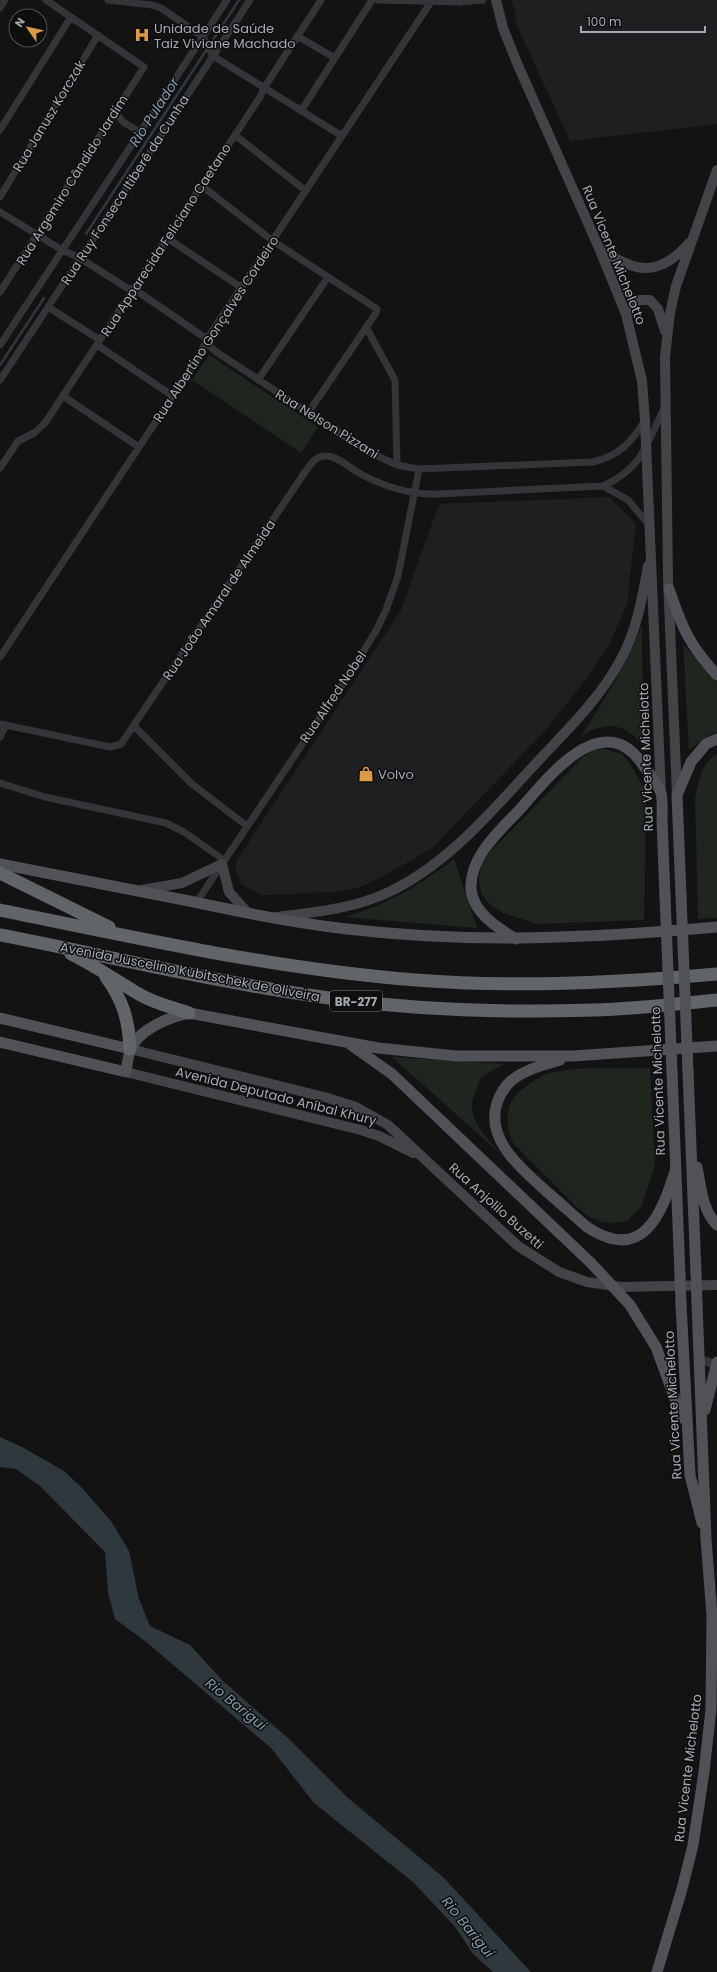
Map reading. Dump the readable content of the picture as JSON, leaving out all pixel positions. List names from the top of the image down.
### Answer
{
  "streets": {
    "highway": ["Avenida Juscelino Kubitschek de Oliveira", "BR-277"],
    "main road": ["Rua Vicente Michelotto", "Avenida Deputado Aníbal Khury", "Rua Anjolilo Buzetti"],
    "street": [
      "Rua Janusz Korczak",
      "Rua Argemiro Cândido Jardim",
      "Rua Ruy Fonseca Itiberê da Cunha",
      "Rua Apparecida Feliciano Caetano",
      "Rua Albertino Gonçalves Cordeiro",
      "Rua Nelson Pizzani",
      "Rua João Amaral de Almeida",
      "Rua Alfred Nobel"
    ]
  },
  "crossings": [
    ["Rua Janusz Korczak", "Rua Argemiro Cândido Jardim"],
    ["Rua Argemiro Cândido Jardim", "Rua Nelson Pizzani"],
    ["Rua Ruy Fonseca Itiberê da Cunha", "Rua Nelson Pizzani"],
    ["Rua Apparecida Feliciano Caetano", "Rua Nelson Pizzani"],
    ["Rua Vicente Michelotto", "Rua Nelson Pizzani"],
    ["Rua Albertino Gonçalves Cordeiro", "Rua Nelson Pizzani"],
    ["Rua Nelson Pizzani", "Rua João Amaral de Almeida"],
    ["Rua Nelson Pizzani", "Rua Alfred Nobel"],
    ["Avenida Deputado Aníbal Khury", "Rua Anjolilo Buzetti"]
  ],
  "water": ["Rio Pulador", "Rio Barigui"],
  "places": {
    "hospital": ["Unidade de Saúde Taiz Viviane Machado"],
    "shop": ["Volvo"]
  },
  "scale_bar": "100 m",
  "north": "top left"
}
